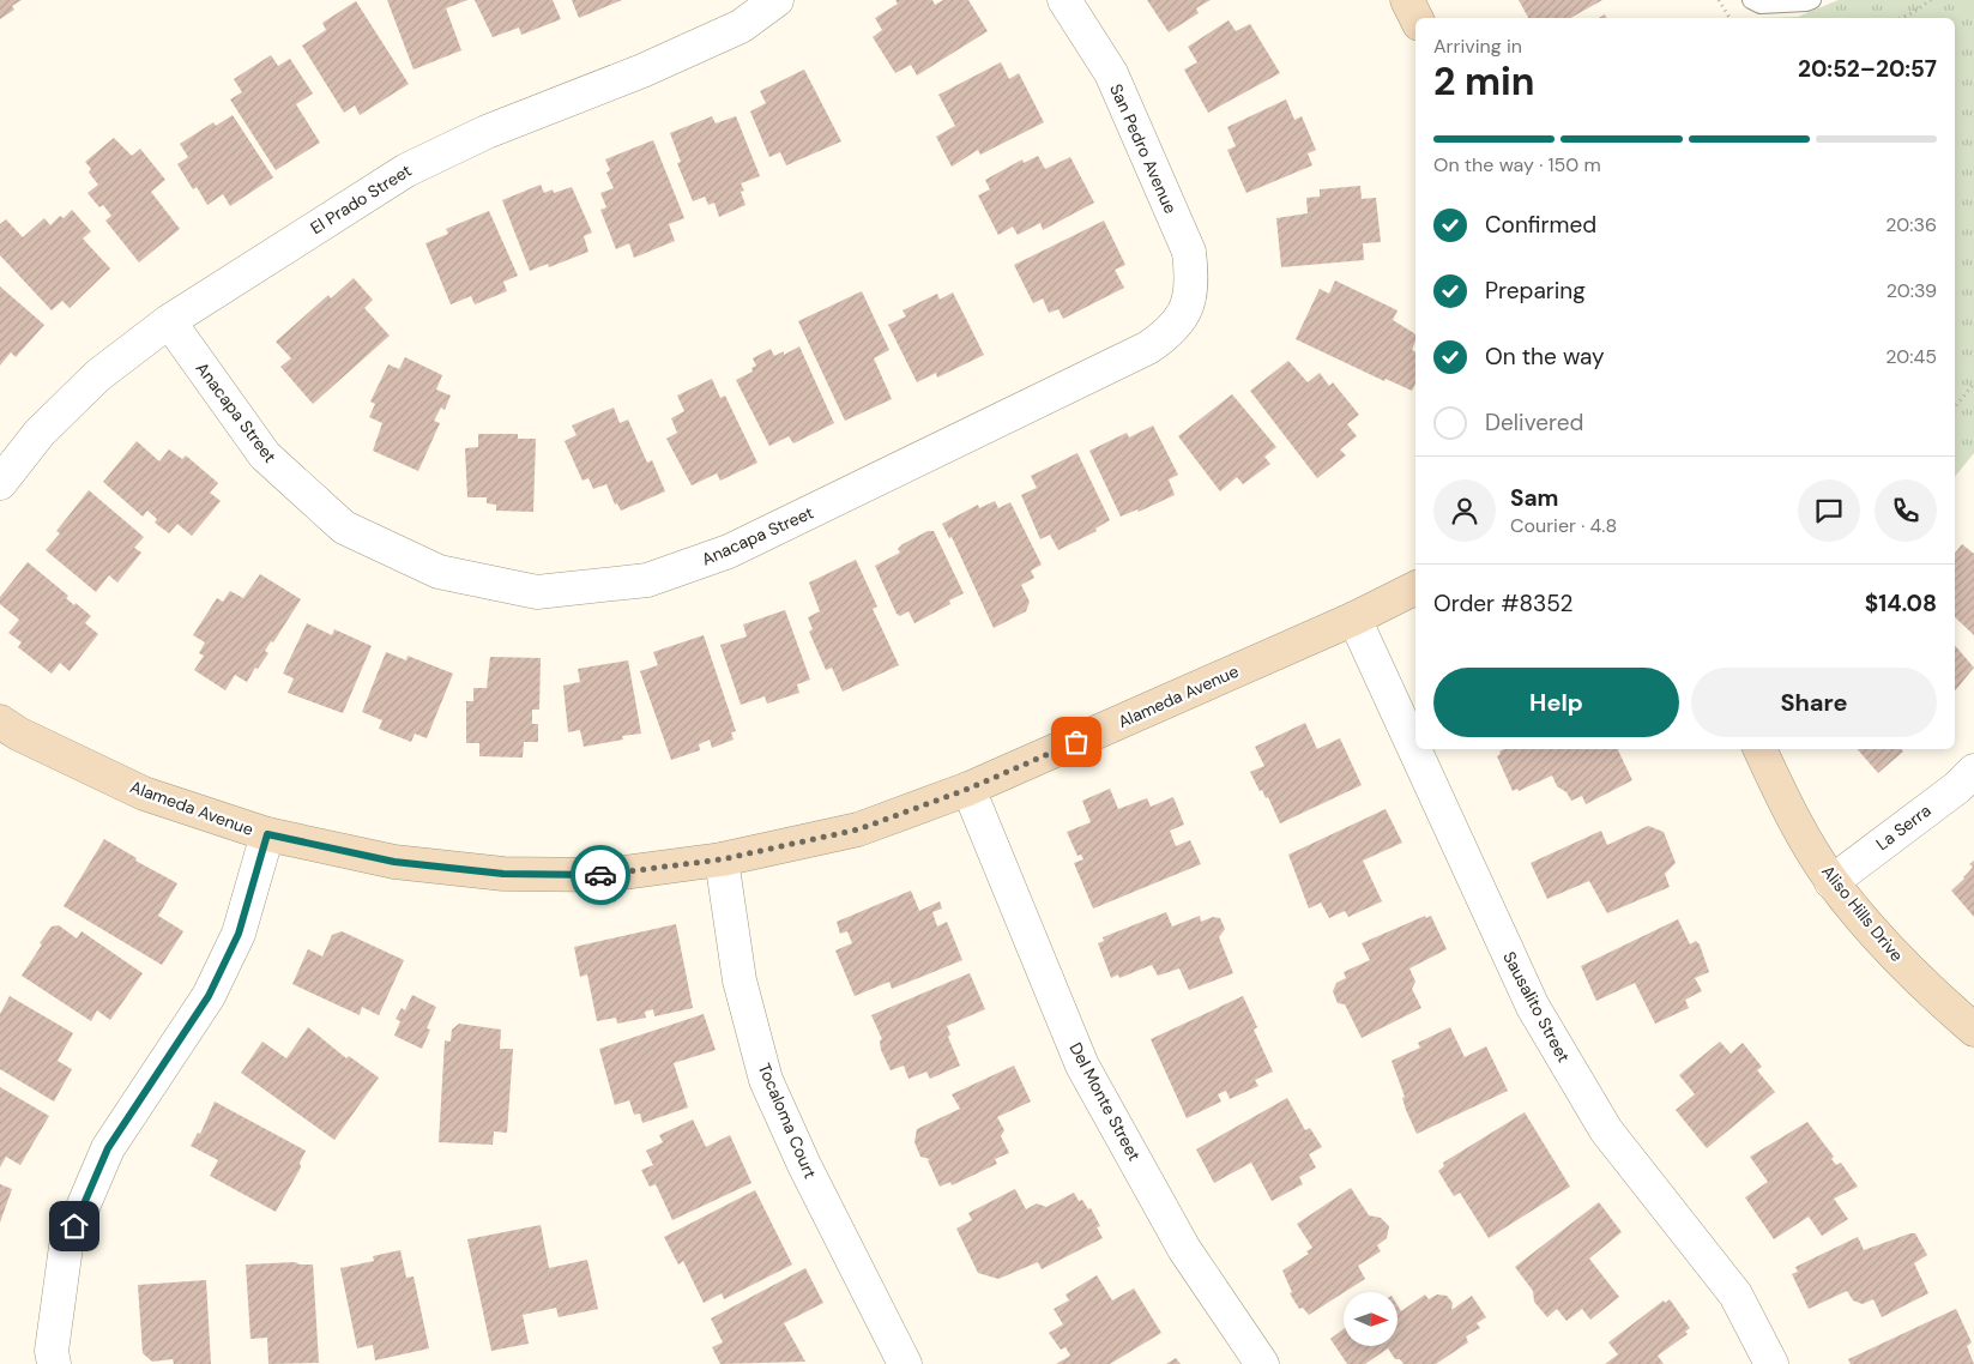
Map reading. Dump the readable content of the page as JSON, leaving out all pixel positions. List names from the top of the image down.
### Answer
{
  "streets": {
    "street": [
      "San Pedro Avenue",
      "El Prado Street",
      "Anacapa Street",
      "Alameda Avenue",
      "La Serra",
      "Aliso Hills Drive",
      "Sausalito Street",
      "Del Monte Street",
      "Tocaloma Court"
    ]
  },
  "crossings": [
    ["San Pedro Avenue", "Anacapa Street"],
    ["El Prado Street", "Anacapa Street"],
    ["Alameda Avenue", "Sausalito Street"],
    ["Alameda Avenue", "Del Monte Street"],
    ["Alameda Avenue", "Tocaloma Court"],
    ["La Serra", "Aliso Hills Drive"]
  ],
  "north": "right",
  "page": {
    "heading": ["2 min", "Arriving in", "20:52–20:57"],
    "panel": [
      "Sam",
      "Courier · 4.8",
      "Order #8352",
      "$14.08"
    ],
    "bar": "On the way · 150 m",
    "list": [
      ["Confirmed", "20:36"],
      ["Preparing", "20:39"],
      ["On the way", "20:45"],
      "Delivered"
    ],
    "buttons": ["Help", "Share"]
  }
}
